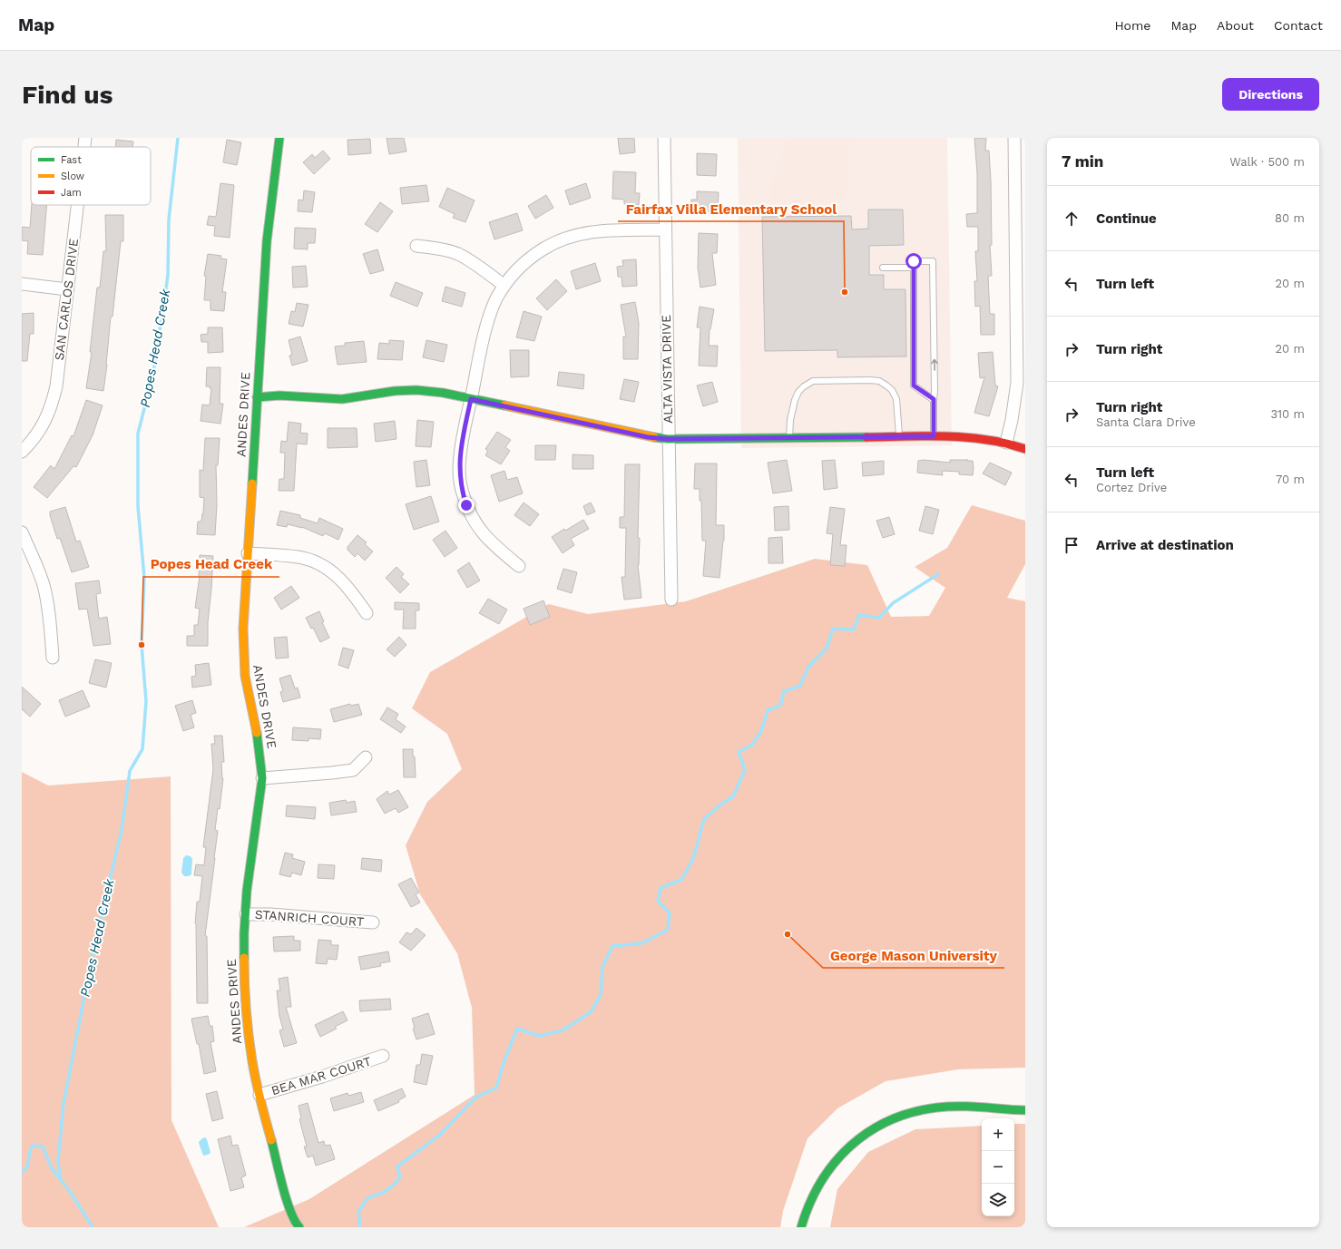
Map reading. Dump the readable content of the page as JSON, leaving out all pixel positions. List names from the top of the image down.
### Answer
{
  "streets": {
    "street": [
      "SAN CARLOS DRIVE",
      "ALTA VISTA DRIVE",
      "ANDES DRIVE",
      "STANRICH COURT",
      "BEA MAR COURT"
    ]
  },
  "crossings": [
    ["ANDES DRIVE", "STANRICH COURT"],
    ["ANDES DRIVE", "BEA MAR COURT"]
  ],
  "water": ["Popes Head Creek"],
  "places": ["Fairfax Villa Elementary School", "Popes Head Creek", "George Mason University"],
  "legend": ["Fast", "Slow", "Jam"],
  "page": {
    "header": "Map",
    "nav": [
      "Home",
      "Map",
      "About",
      "Contact"
    ],
    "buttons": "Directions",
    "title": "Find us",
    "heading": ["7 min", "Walk · 500 m"],
    "list": [
      ["Continue", "80 m"],
      ["Turn left", "20 m"],
      ["Turn right", "20 m"],
      ["Turn right", "Santa Clara Drive", "310 m"],
      ["Turn left", "Cortez Drive", "70 m"],
      "Arrive at destination"
    ],
    "map_buttons": ["+", "−"]
  }
}
